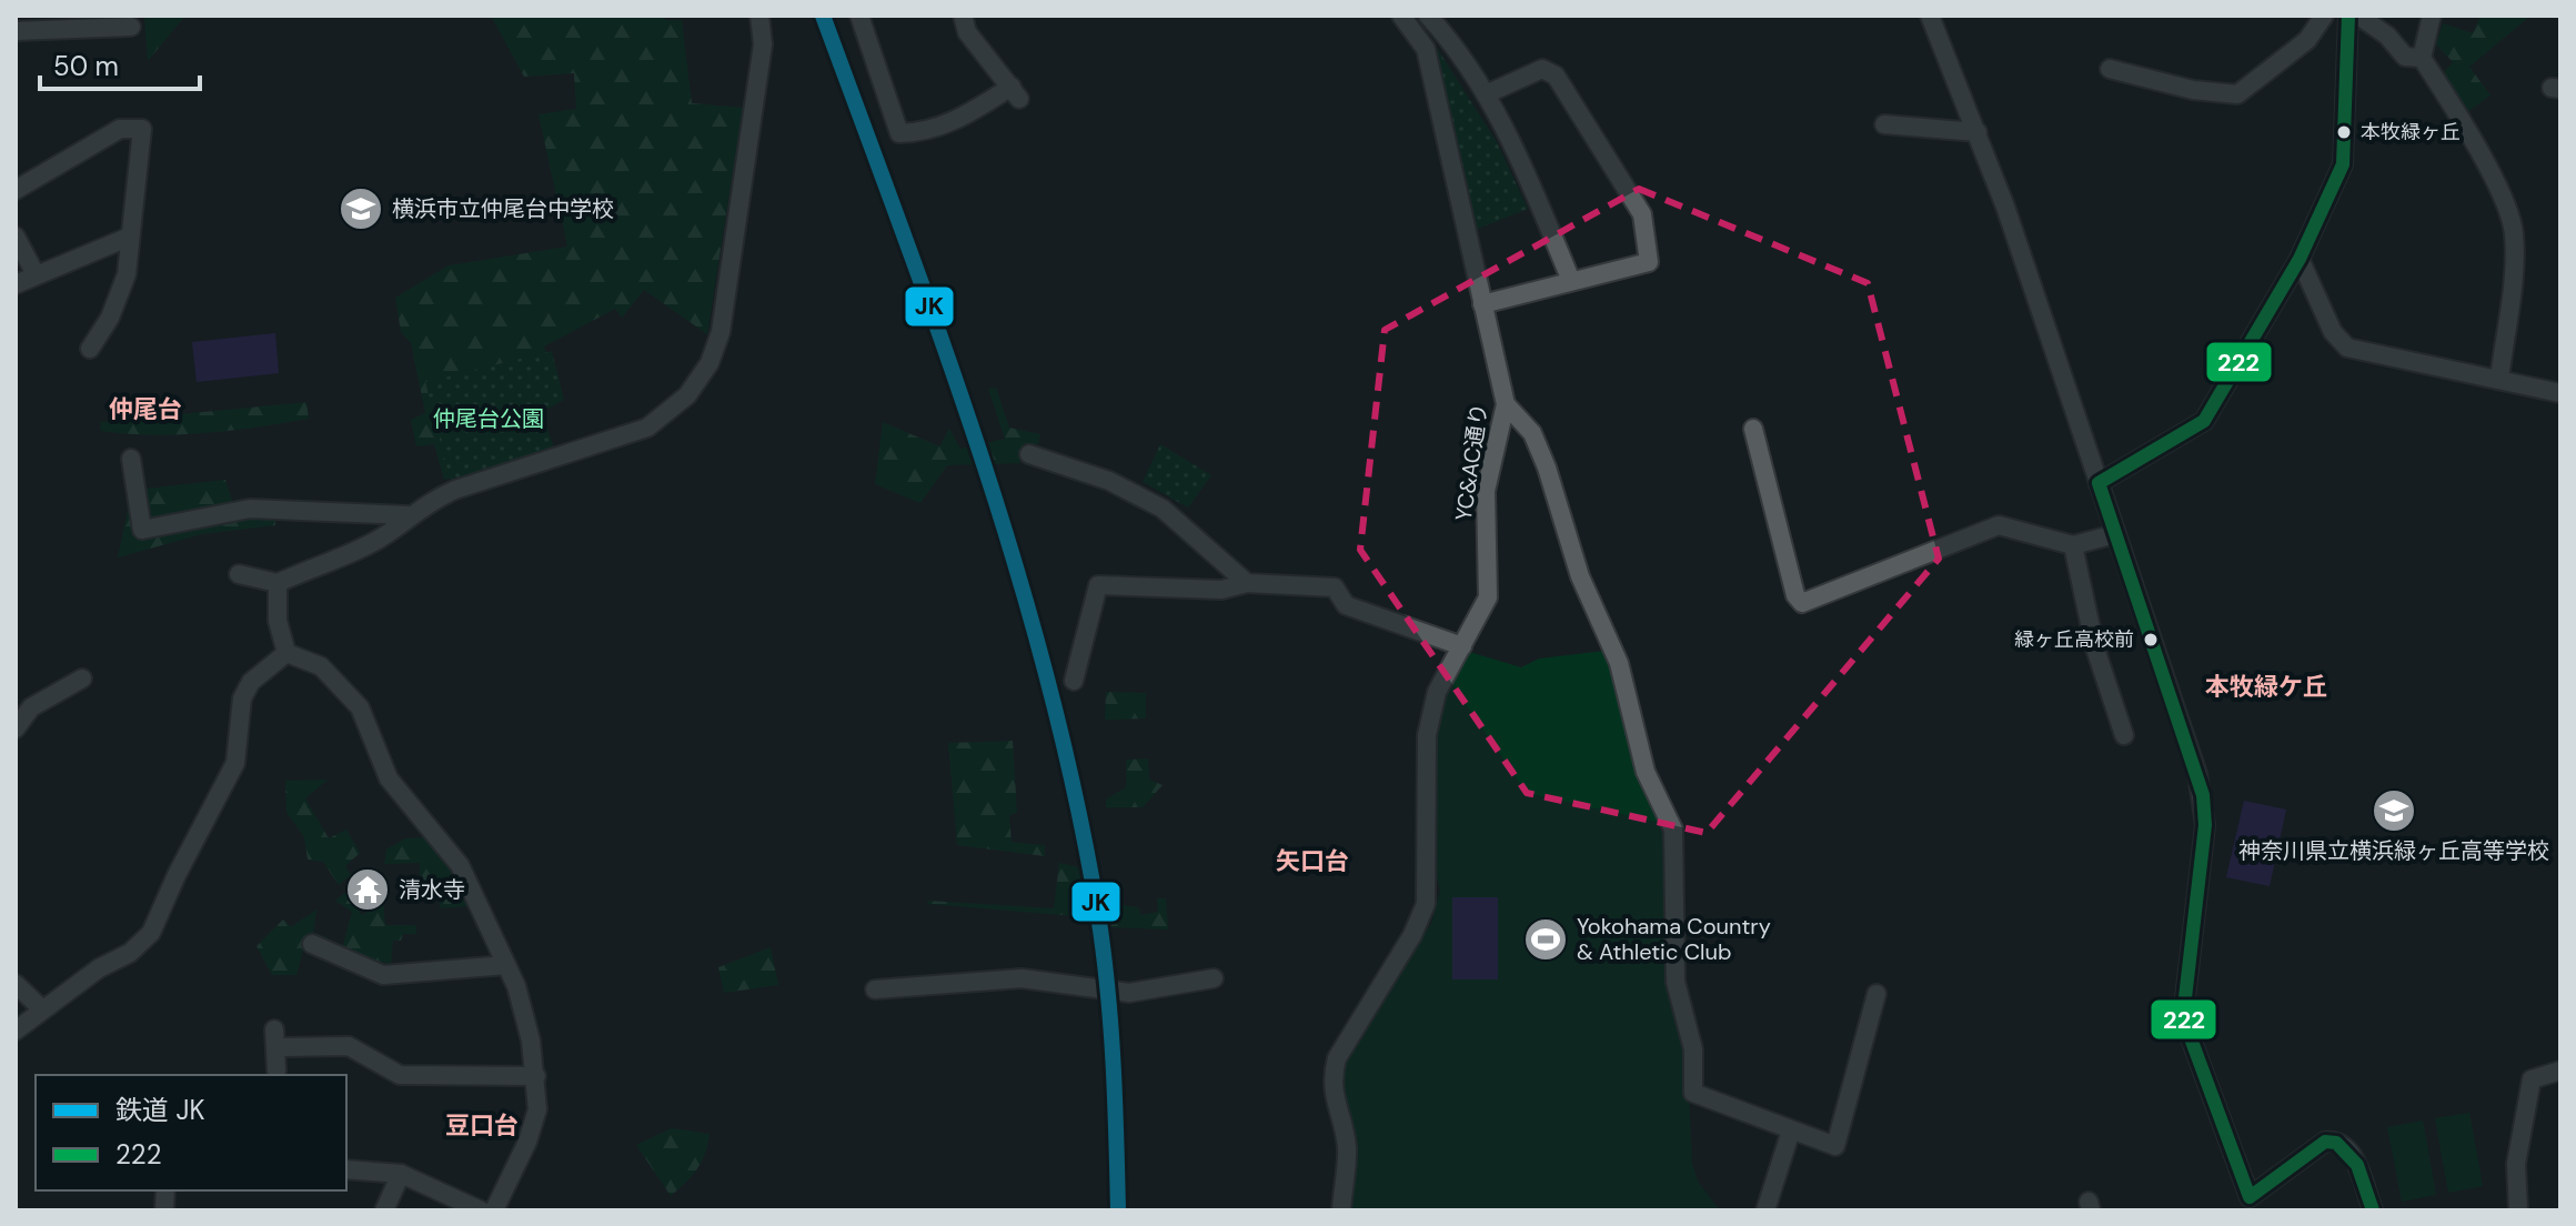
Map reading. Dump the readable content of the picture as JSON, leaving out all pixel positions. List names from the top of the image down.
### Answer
{
  "streets": {
    "street": ["YC&AC通り"]
  },
  "districts": [
    "仲尾台",
    "本牧緑ケ丘",
    "矢口台",
    "豆口台"
  ],
  "parks": ["仲尾台公園"],
  "places": {
    "other": ["本牧緑ヶ丘", "緑ヶ丘高校前"],
    "school or university": ["横浜市立仲尾台中学校", "神奈川県立横浜緑ヶ丘高等学校"],
    "temple": ["清水寺"],
    "sports": ["Yokohama Country & Athletic Club"]
  },
  "lines": ["rail line JK", "transit line 222"],
  "legend": ["鉄道 JK", "222"],
  "scale_bar": "50 m"
}
